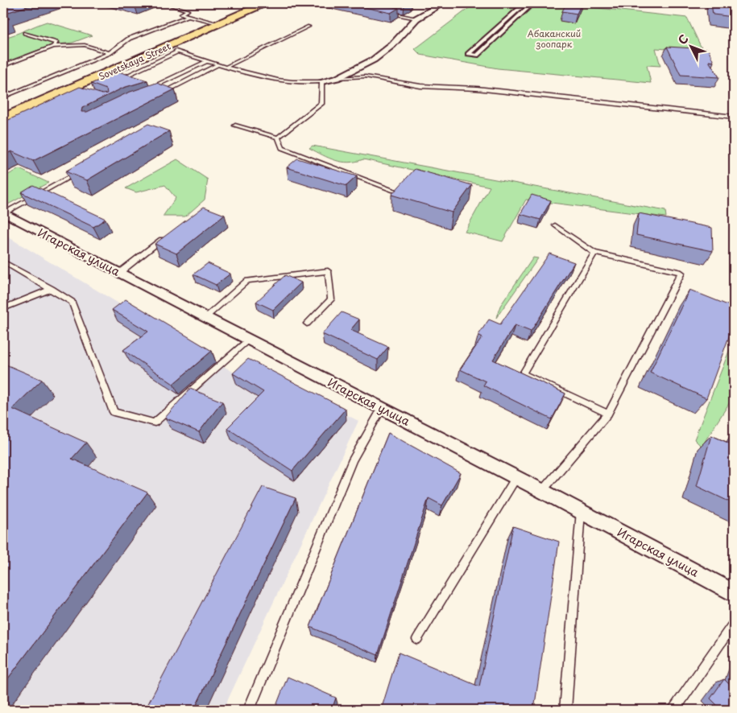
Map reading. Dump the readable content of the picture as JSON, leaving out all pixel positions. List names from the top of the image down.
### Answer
{
  "streets": {
    "main road": ["Sovetskaya Street"],
    "street": ["Игарская улица"]
  },
  "parks": ["Абаканский зоопарк"],
  "north": "top left"
}
